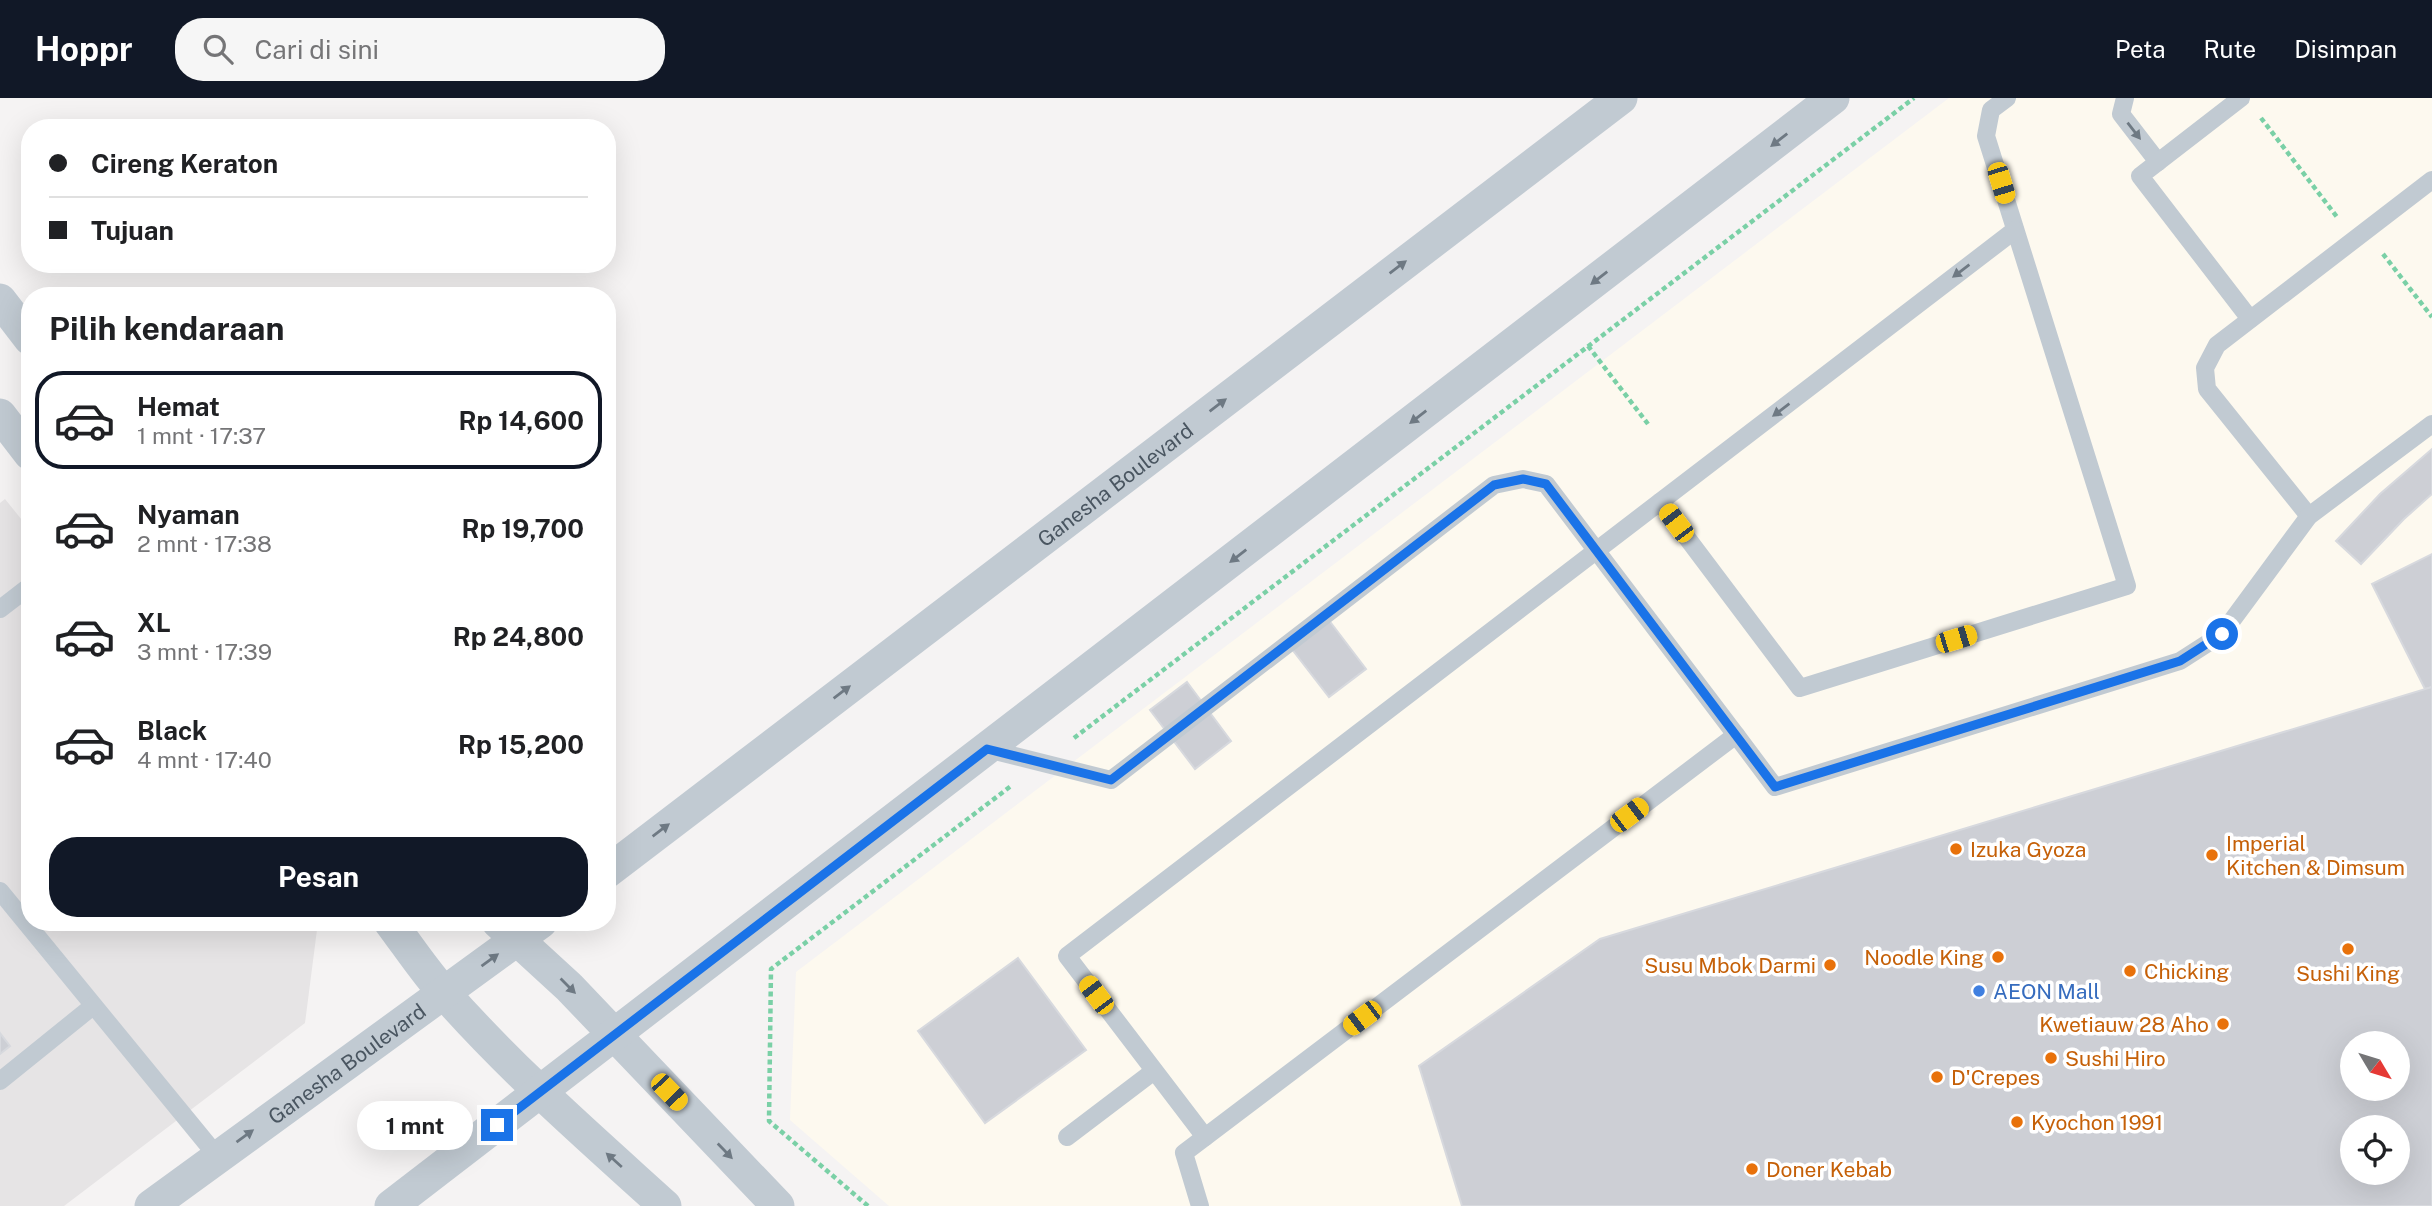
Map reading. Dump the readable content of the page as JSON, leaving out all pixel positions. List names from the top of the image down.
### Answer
{
  "streets": {
    "street": ["Ganesha Boulevard"]
  },
  "places": [
    "Izuka Gyoza",
    "Imperial Kitchen & Dimsum",
    "Sushi King",
    "Noodle King",
    "Susu Mbok Darmi",
    "Chicking",
    "AEON Mall",
    "Kwetiauw 28 Aho",
    "Sushi Hiro",
    "D'Crepes",
    "Kyochon 1991",
    "Doner Kebab"
  ],
  "north": "bottom right",
  "page": {
    "header": "Hoppr",
    "search": "Cari di sini",
    "nav": ["Peta", "Rute", "Disimpan"],
    "banner": ["Cireng Keraton", "Tujuan"],
    "heading": "Pilih kendaraan",
    "list": [
      {
        "name": "Hemat",
        "note": "1 mnt · 17:37",
        "value": "Rp 14,600"
      },
      {
        "name": "Nyaman",
        "note": "2 mnt · 17:38",
        "value": "Rp 19,700"
      },
      {
        "name": "XL",
        "note": "3 mnt · 17:39",
        "value": "Rp 24,800"
      },
      {
        "name": "Black",
        "note": "4 mnt · 17:40",
        "value": "Rp 15,200"
      }
    ],
    "buttons": "Pesan",
    "bubble": "1 mnt"
  }
}
